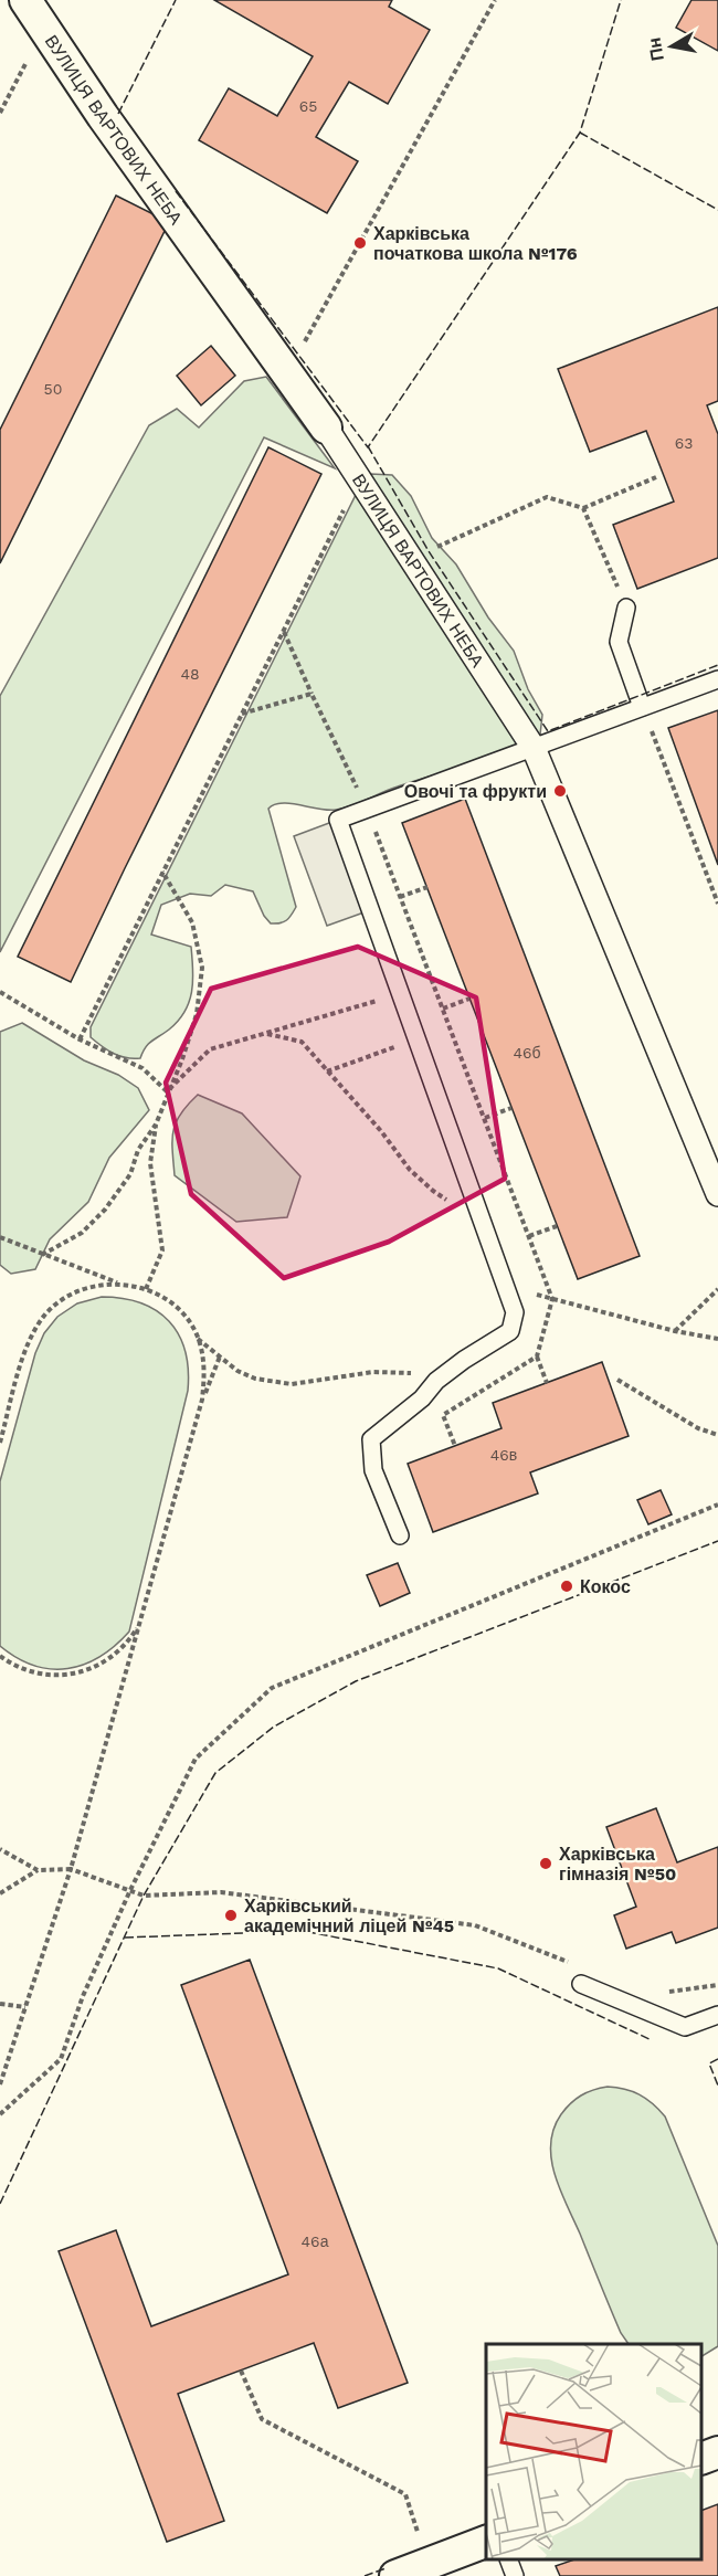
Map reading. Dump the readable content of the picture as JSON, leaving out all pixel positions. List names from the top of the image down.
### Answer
{
  "streets": {
    "street": ["ВУЛИЦЯ ВАРТОВИХ НЕБА"]
  },
  "places": [
    "Харківська початкова школа №176",
    "Овочі та фрукти",
    "Кокос",
    "Харківська гімназія №50",
    "Харківський академічний ліцей №45"
  ],
  "house_numbers": [
    "65",
    "50",
    "63",
    "48",
    "46б",
    "46в",
    "46а"
  ],
  "north": "left"
}
